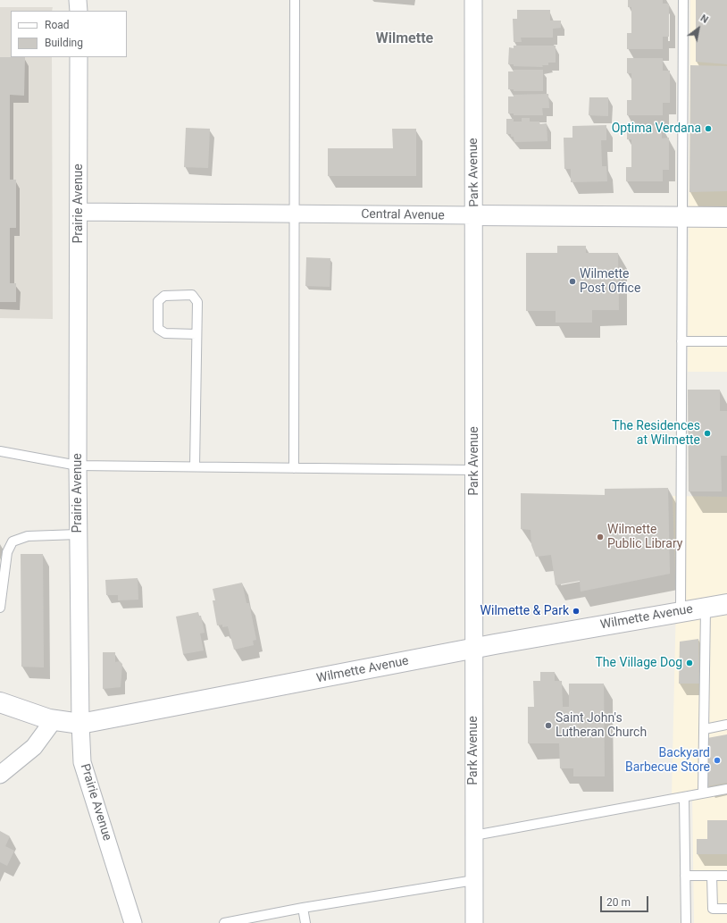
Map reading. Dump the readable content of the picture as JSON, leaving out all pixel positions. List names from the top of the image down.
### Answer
{
  "streets": {
    "street": [
      "Park Avenue",
      "Prairie Avenue",
      "Central Avenue",
      "Wilmette Avenue"
    ]
  },
  "crossings": [
    ["Park Avenue", "Central Avenue"],
    ["Park Avenue", "Wilmette Avenue"],
    ["Prairie Avenue", "Central Avenue"],
    ["Prairie Avenue", "Wilmette Avenue"]
  ],
  "districts": ["Wilmette"],
  "places": [
    "Optima Verdana",
    "Wilmette Post Office",
    "The Residences at Wilmette",
    "Wilmette Public Library",
    "Wilmette & Park",
    "The Village Dog",
    "Saint John's Lutheran Church",
    "Backyard Barbecue Store"
  ],
  "legend": ["Road", "Building"],
  "scale_bar": "20 m",
  "north": "top right"
}
